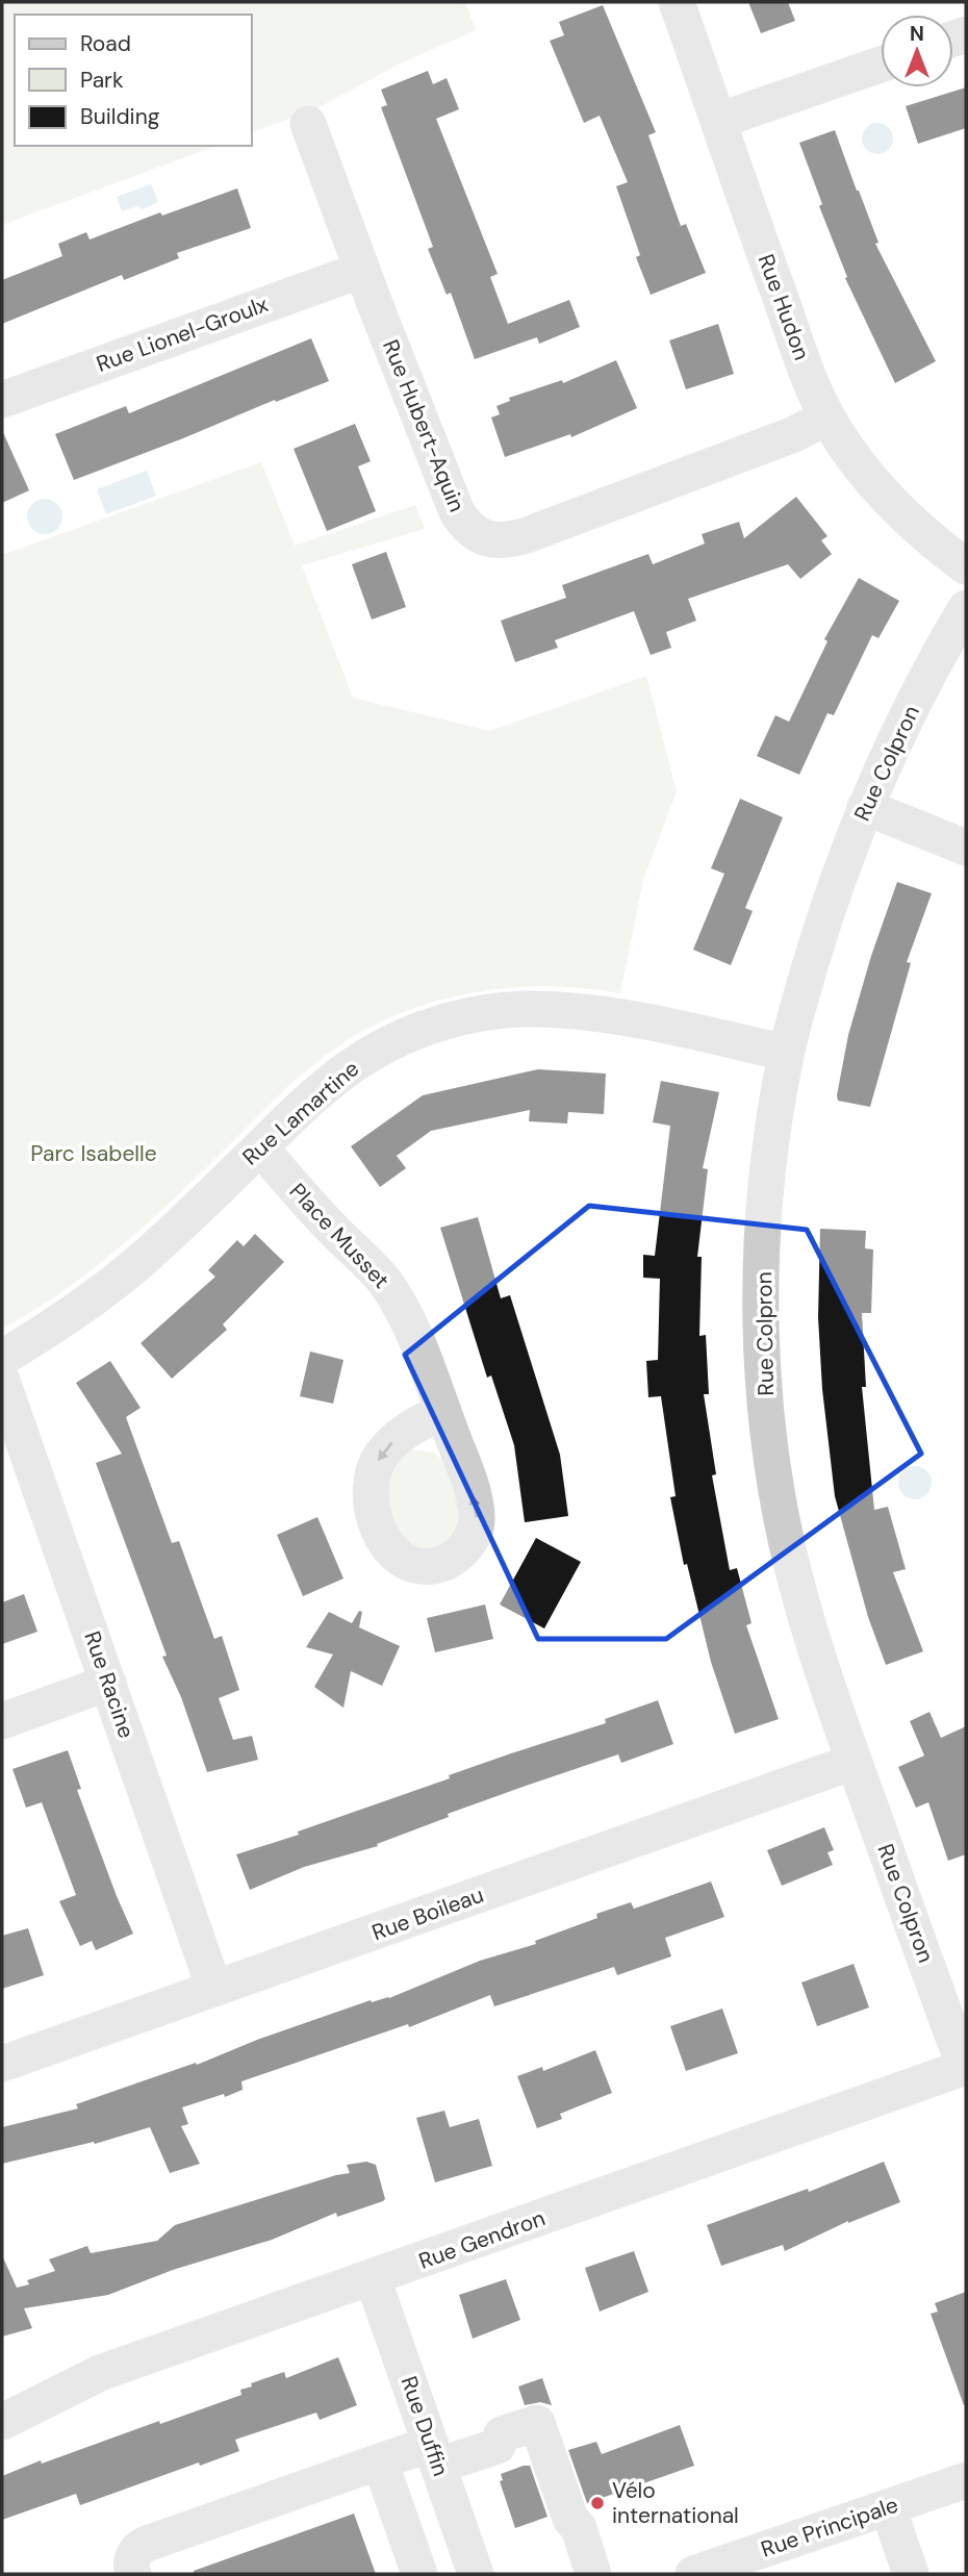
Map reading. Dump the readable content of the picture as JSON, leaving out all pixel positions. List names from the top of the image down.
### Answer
{
  "streets": {
    "street": [
      "Rue Hudon",
      "Rue Lionel-Groulx",
      "Rue Hubert-Aquin",
      "Rue Colpron",
      "Rue Lamartine",
      "Place Musset",
      "Rue Racine",
      "Rue Boileau",
      "Rue Gendron",
      "Rue Duffin",
      "Rue Principale"
    ]
  },
  "crossings": [
    ["Rue Hudon", "Rue Hubert-Aquin"],
    ["Rue Lionel-Groulx", "Rue Hubert-Aquin"],
    ["Rue Colpron", "Rue Lamartine"],
    ["Rue Colpron", "Rue Boileau"],
    ["Rue Colpron", "Rue Gendron"],
    ["Rue Lamartine", "Place Musset"],
    ["Rue Racine", "Rue Boileau"],
    ["Rue Gendron", "Rue Duffin"]
  ],
  "parks": ["Parc Isabelle"],
  "places": ["Vélo international"],
  "legend": ["Road", "Park", "Building"],
  "north": "top"
}
